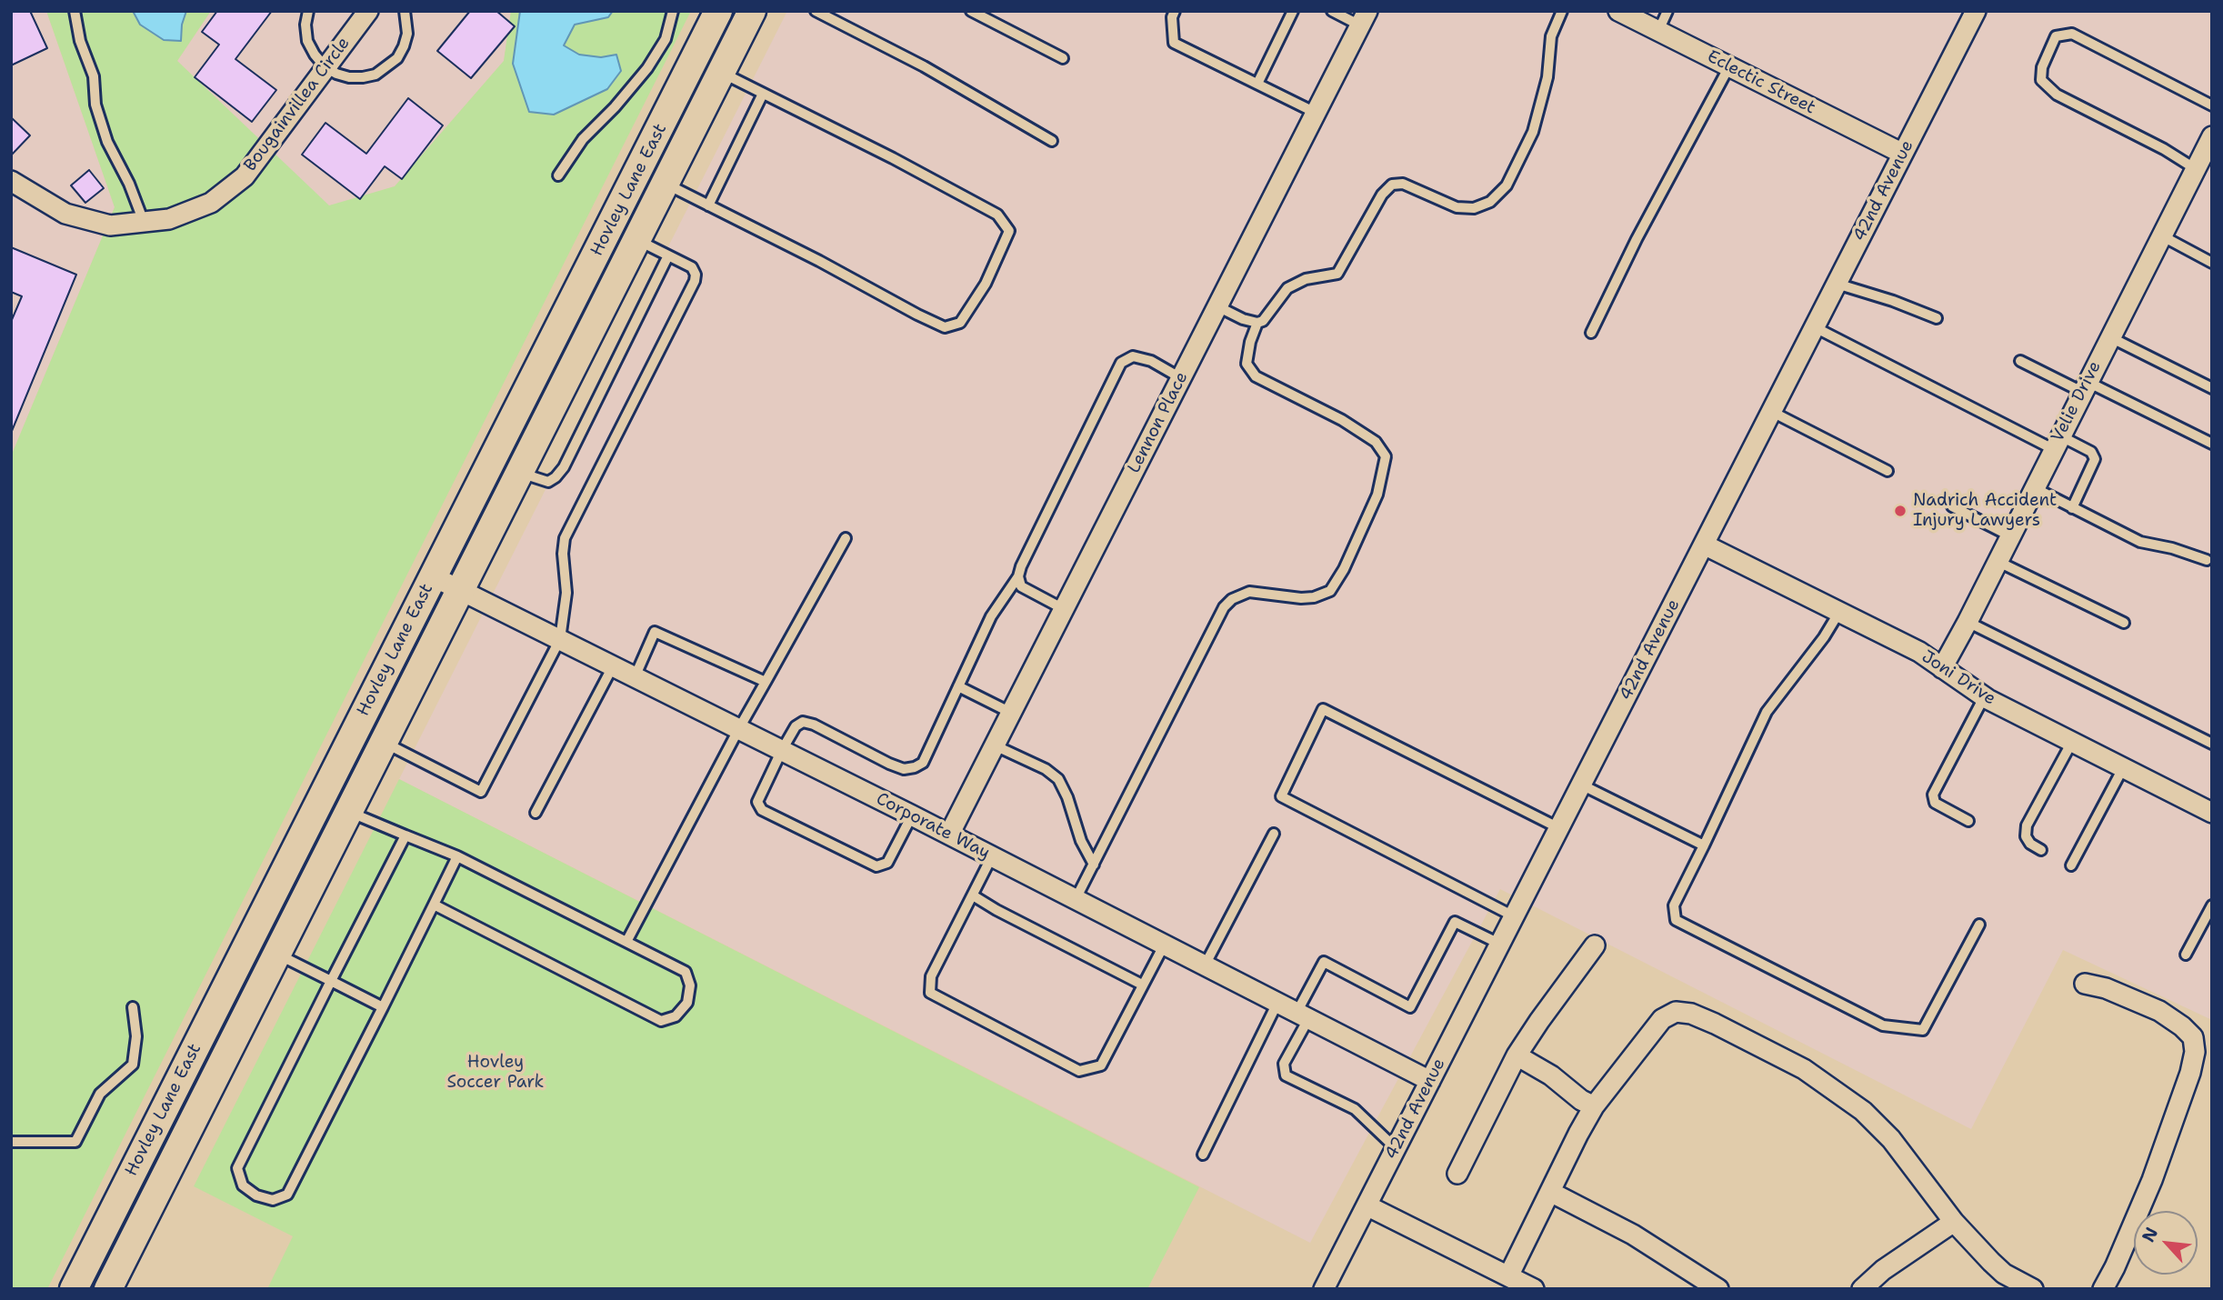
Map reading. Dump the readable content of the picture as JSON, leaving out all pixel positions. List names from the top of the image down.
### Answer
{
  "streets": {
    "street": [
      "Eclectic Street",
      "Bougainvillea Circle",
      "Hovley Lane East",
      "42nd Avenue",
      "Velie Drive",
      "Lennon Place",
      "Joni Drive",
      "Corporate Way"
    ]
  },
  "crossings": [
    ["Eclectic Street", "42nd Avenue"],
    ["Hovley Lane East", "Corporate Way"],
    ["42nd Avenue", "Joni Drive"],
    ["42nd Avenue", "Corporate Way"],
    ["Velie Drive", "Joni Drive"],
    ["Lennon Place", "Corporate Way"]
  ],
  "parks": ["Hovley Soccer Park"],
  "places": ["Nadrich Accident Injury Lawyers"],
  "north": "top left"
}
